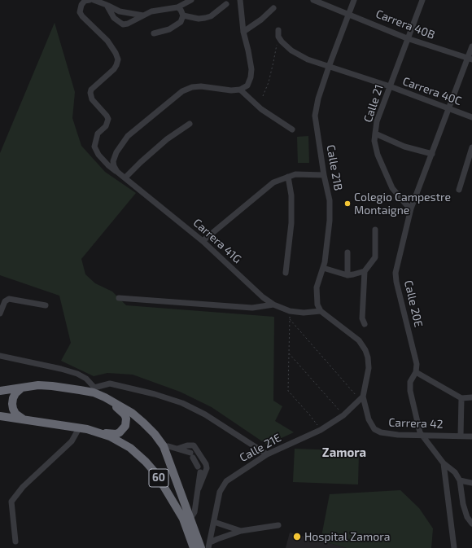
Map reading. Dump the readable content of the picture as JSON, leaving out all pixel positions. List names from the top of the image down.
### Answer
{
  "streets": {
    "highway": ["60"],
    "street": [
      "Carrera 40B",
      "Carrera 40C",
      "Calle 21",
      "Calle 21B",
      "Carrera 41G",
      "Calle 20E",
      "Carrera 42",
      "Calle 21E"
    ]
  },
  "crossings": [
    ["Carrera 40B", "Calle 21"],
    ["Carrera 40B", "Calle 21B"],
    ["Carrera 40B", "Calle 20E"],
    ["Carrera 40C", "Calle 21"],
    ["Carrera 40C", "Calle 21B"],
    ["Carrera 40C", "Calle 20E"],
    ["Calle 21", "Calle 20E"],
    ["Calle 21B", "Carrera 41G"],
    ["Calle 20E", "Carrera 42"],
    ["Carrera 42", "Calle 21E"]
  ],
  "districts": ["Zamora"],
  "places": ["Colegio Campestre Montaigne", "Hospital Zamora"]
}
